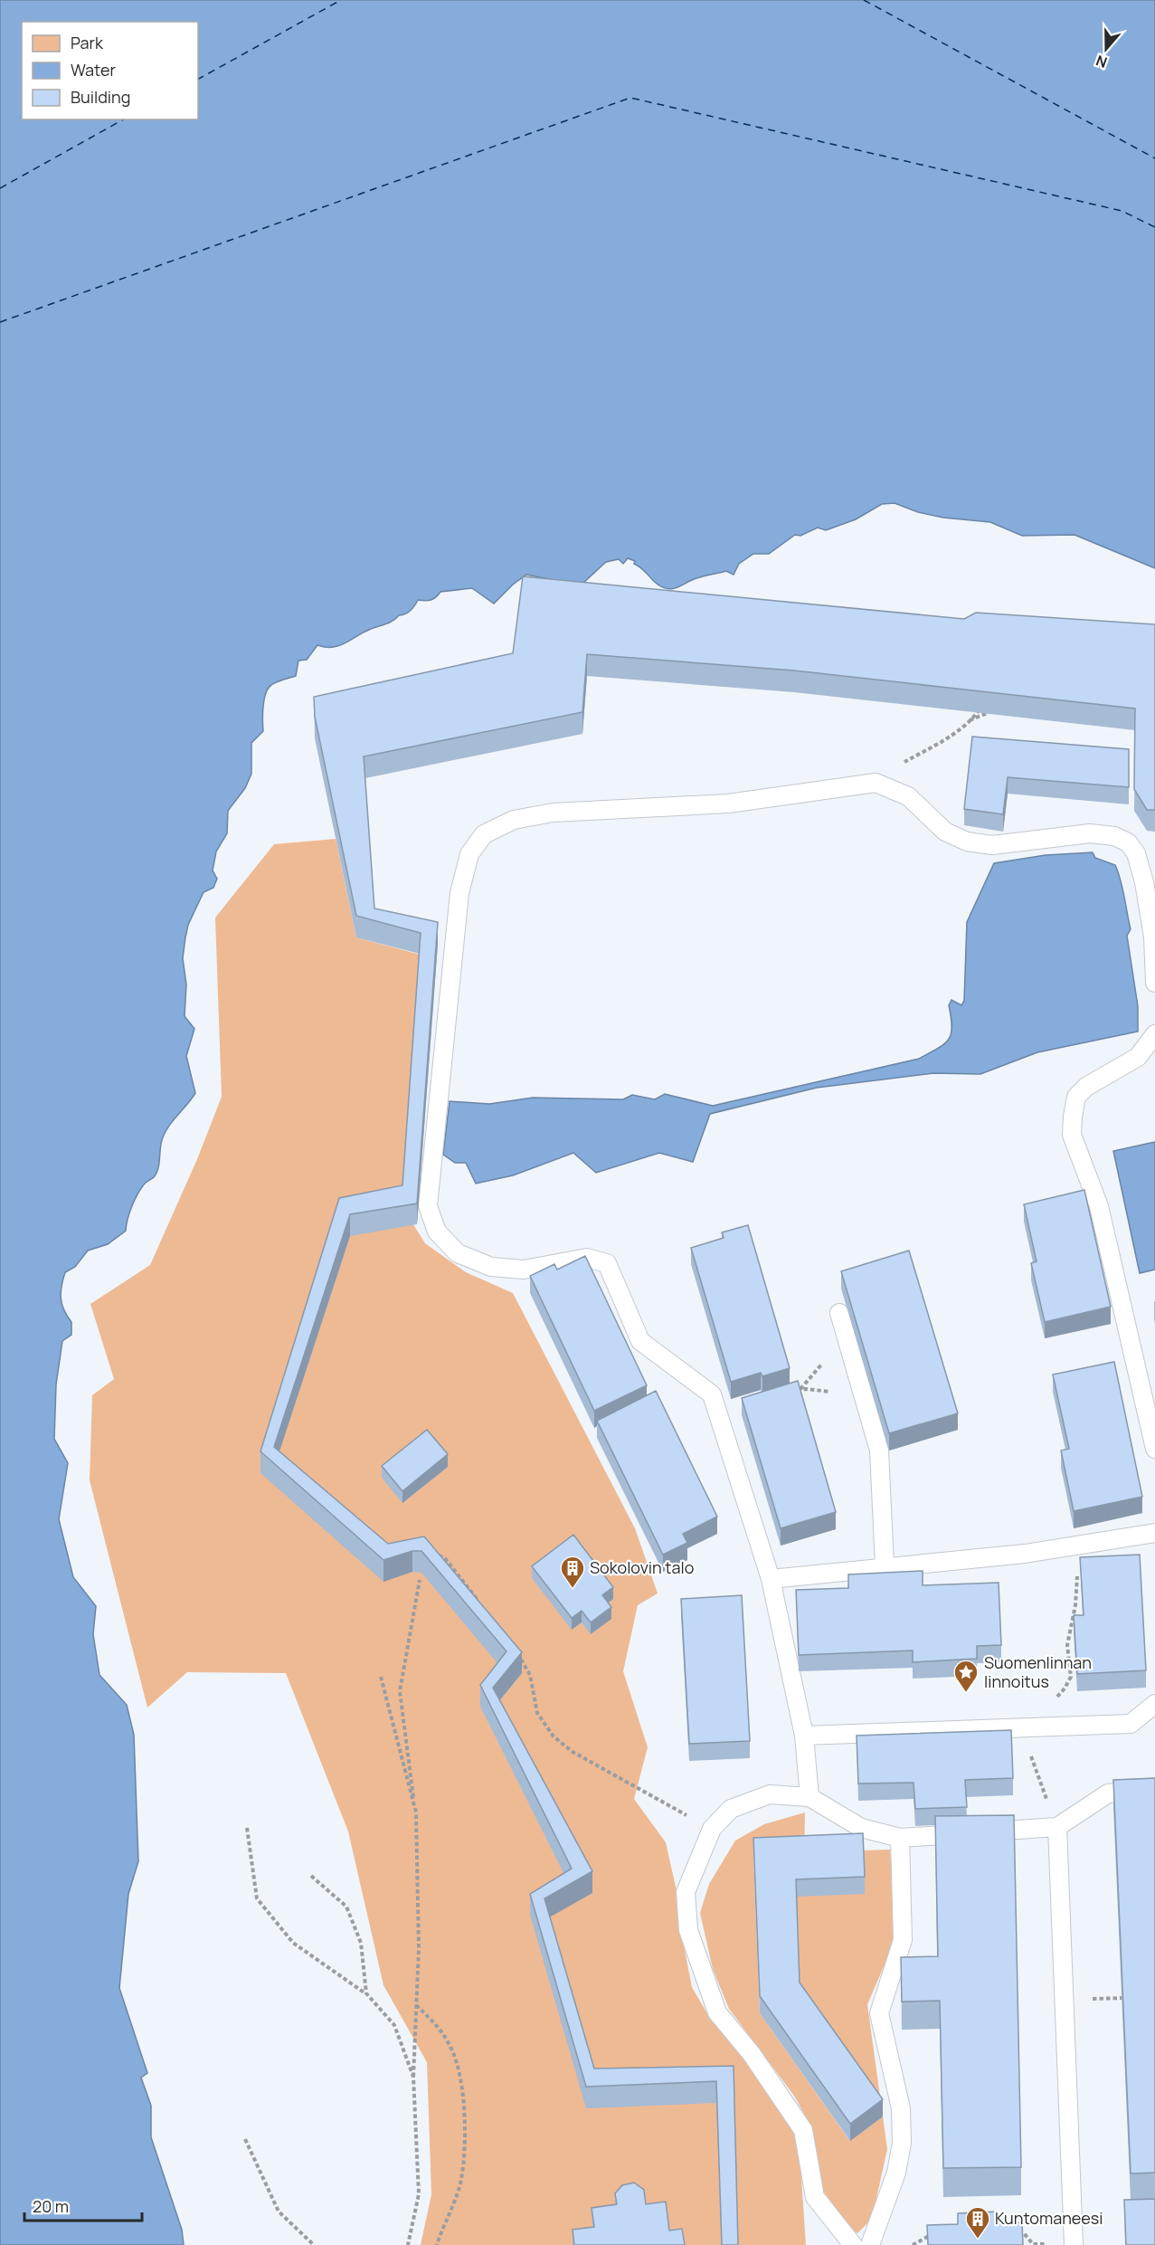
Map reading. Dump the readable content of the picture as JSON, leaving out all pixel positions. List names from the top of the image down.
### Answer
{
  "places": {
    "building": ["Sokolovin talo", "Kuntomaneesi"],
    "place": ["Suomenlinnan linnoitus"]
  },
  "legend": ["Park", "Water", "Building"],
  "scale_bar": "20 m",
  "north": "bottom"
}
